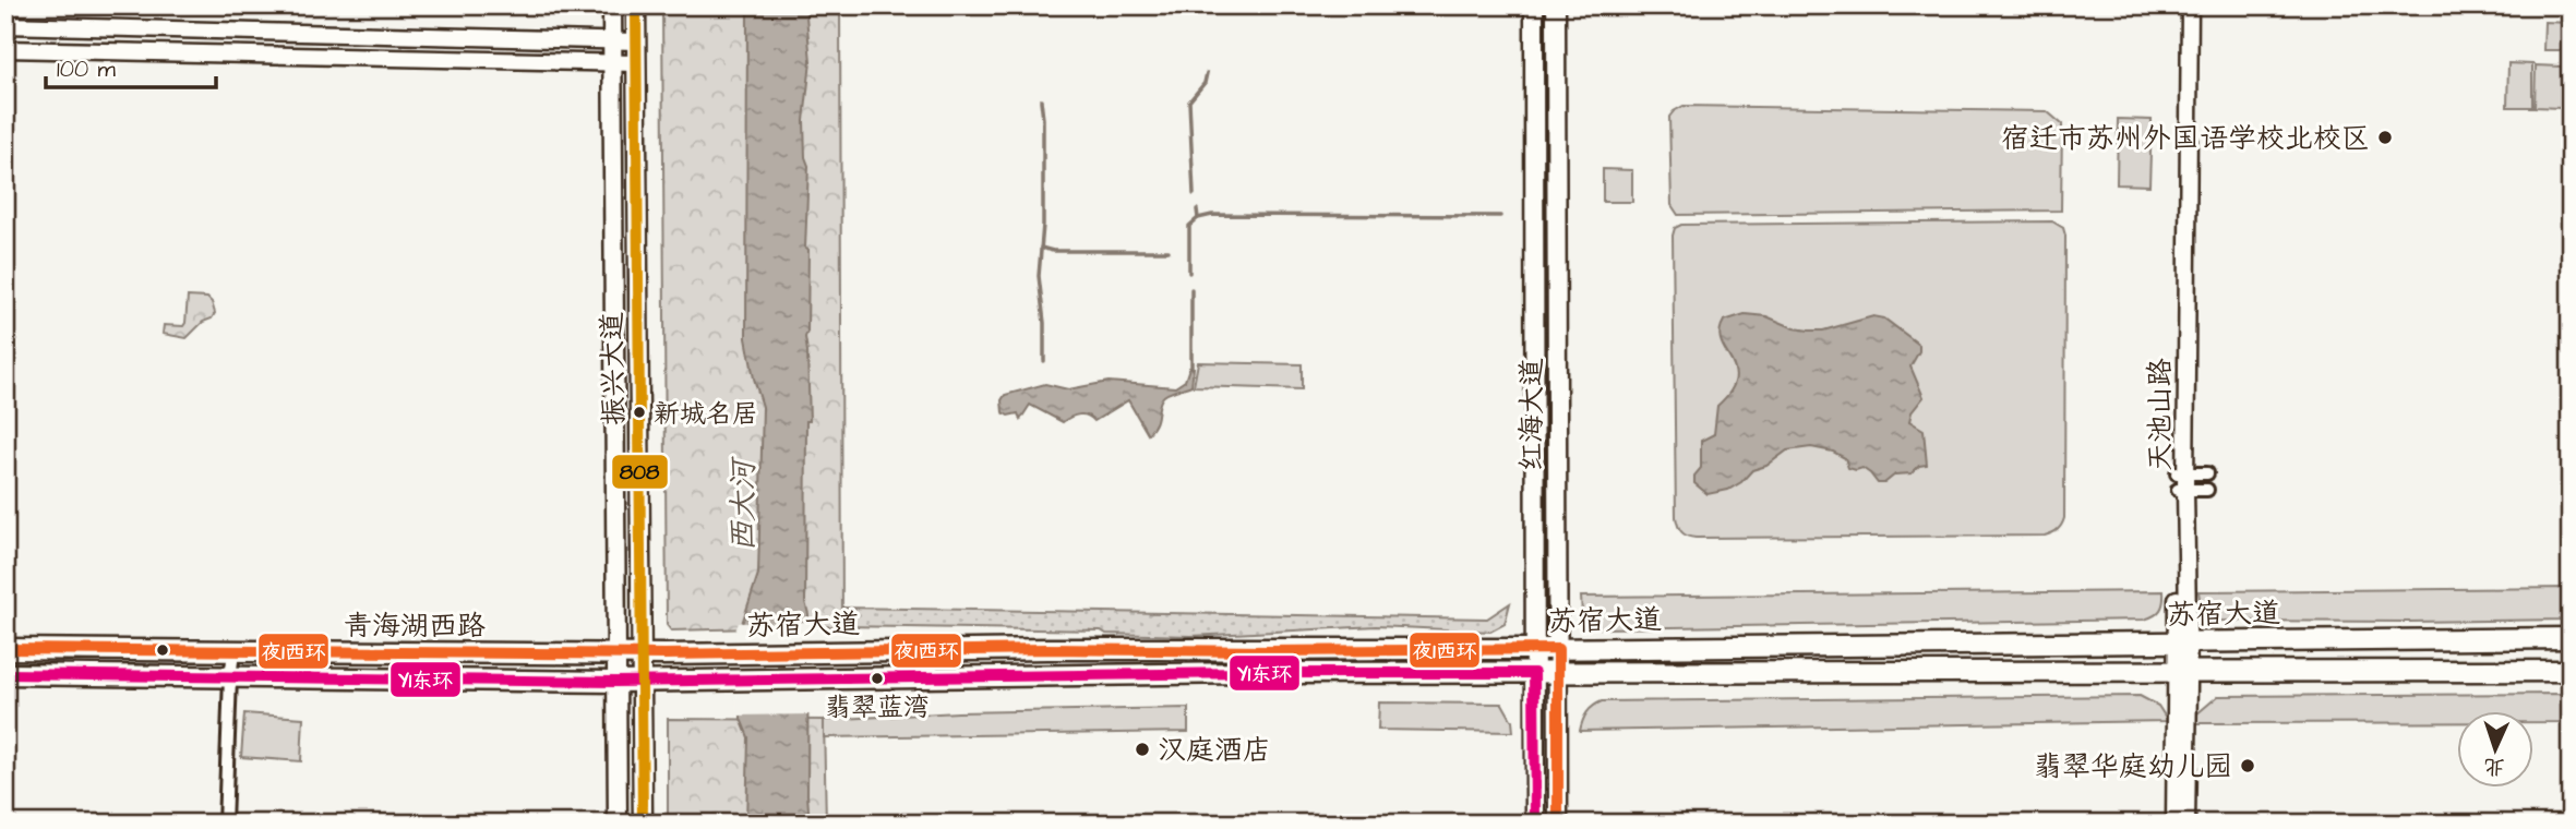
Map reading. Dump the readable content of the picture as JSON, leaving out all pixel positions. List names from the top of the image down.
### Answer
{
  "streets": {
    "main road": [
      "振兴大道",
      "红海大道",
      "苏宿大道",
      "青海湖西路"
    ],
    "street": ["天池山路"]
  },
  "crossings": [
    ["振兴大道", "苏宿大道"],
    ["振兴大道", "青海湖西路"],
    ["红海大道", "苏宿大道"],
    ["天池山路", "苏宿大道"],
    ["苏宿大道", "青海湖西路"]
  ],
  "water": ["西大河"],
  "places": [
    "宿迁市苏州外国语学校北校区",
    "新城名居",
    "翡翠蓝湾",
    "汉庭酒店",
    "翡翠华庭幼儿园"
  ],
  "lines": ["transit line 808", "transit line 夜1西环", "transit line Y1东环"],
  "scale_bar": "100 m",
  "north": "bottom"
}
